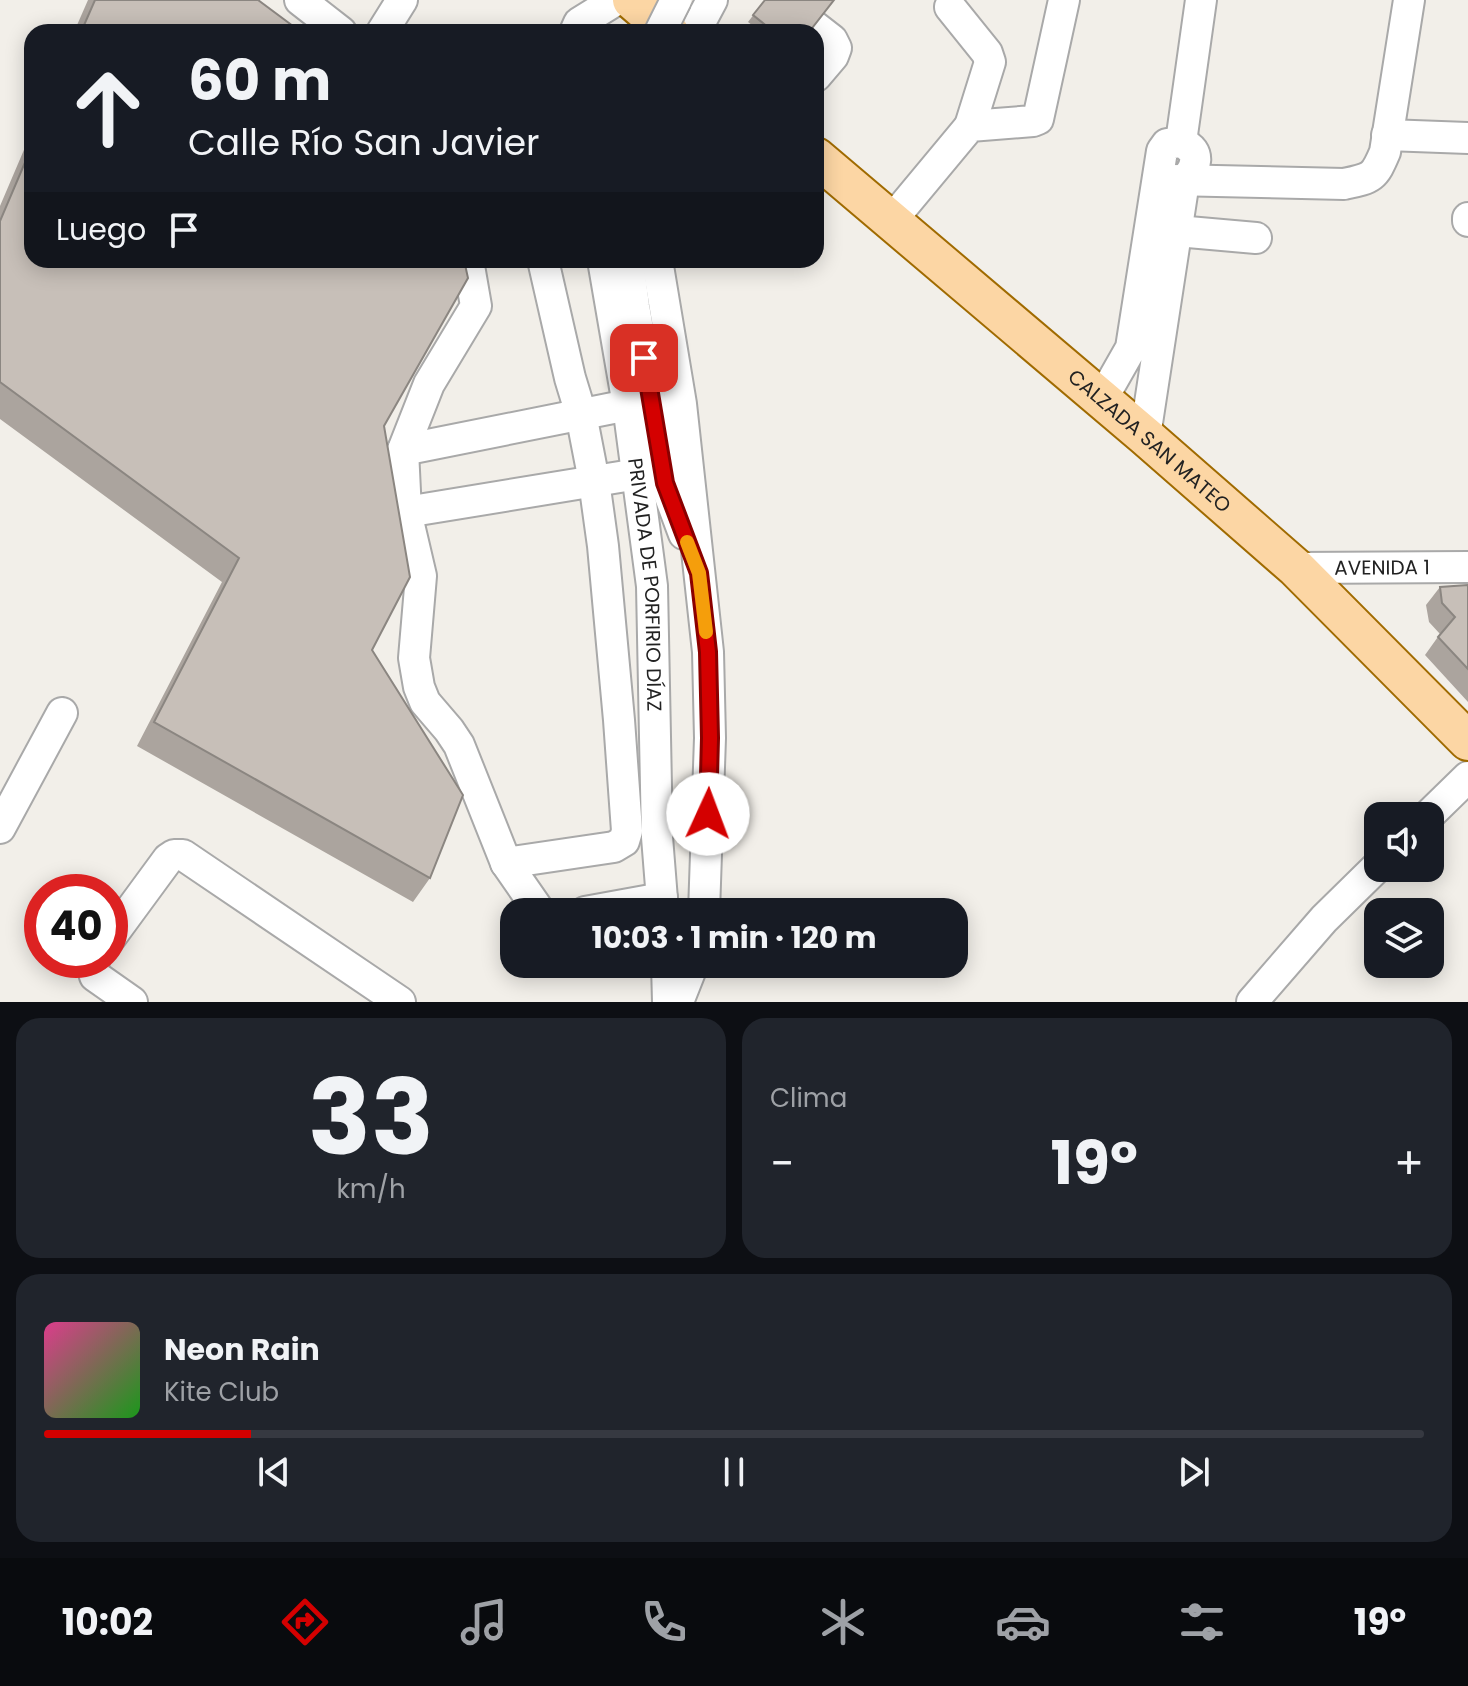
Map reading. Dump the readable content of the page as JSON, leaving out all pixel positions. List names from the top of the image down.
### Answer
{
  "streets": {
    "main road": ["CALZADA SAN MATEO"],
    "street": ["AVENIDA 1", "PRIVADA DE PORFIRIO DÍAZ"]
  },
  "crossings": [
    ["CALZADA SAN MATEO", "AVENIDA 1"]
  ],
  "page": {
    "turn": ["60 m", "Calle Río San Javier"],
    "then": "Luego",
    "limit": "40",
    "trip": "10:03 · 1 min · 120 m",
    "tile": [
      ["33", "km/h"],
      "Clima"
    ],
    "heat": ["−", "19°", "+"],
    "song": ["Neon Rain", "Kite Club"],
    "tabs": ["10:02", "19°"]
  }
}
